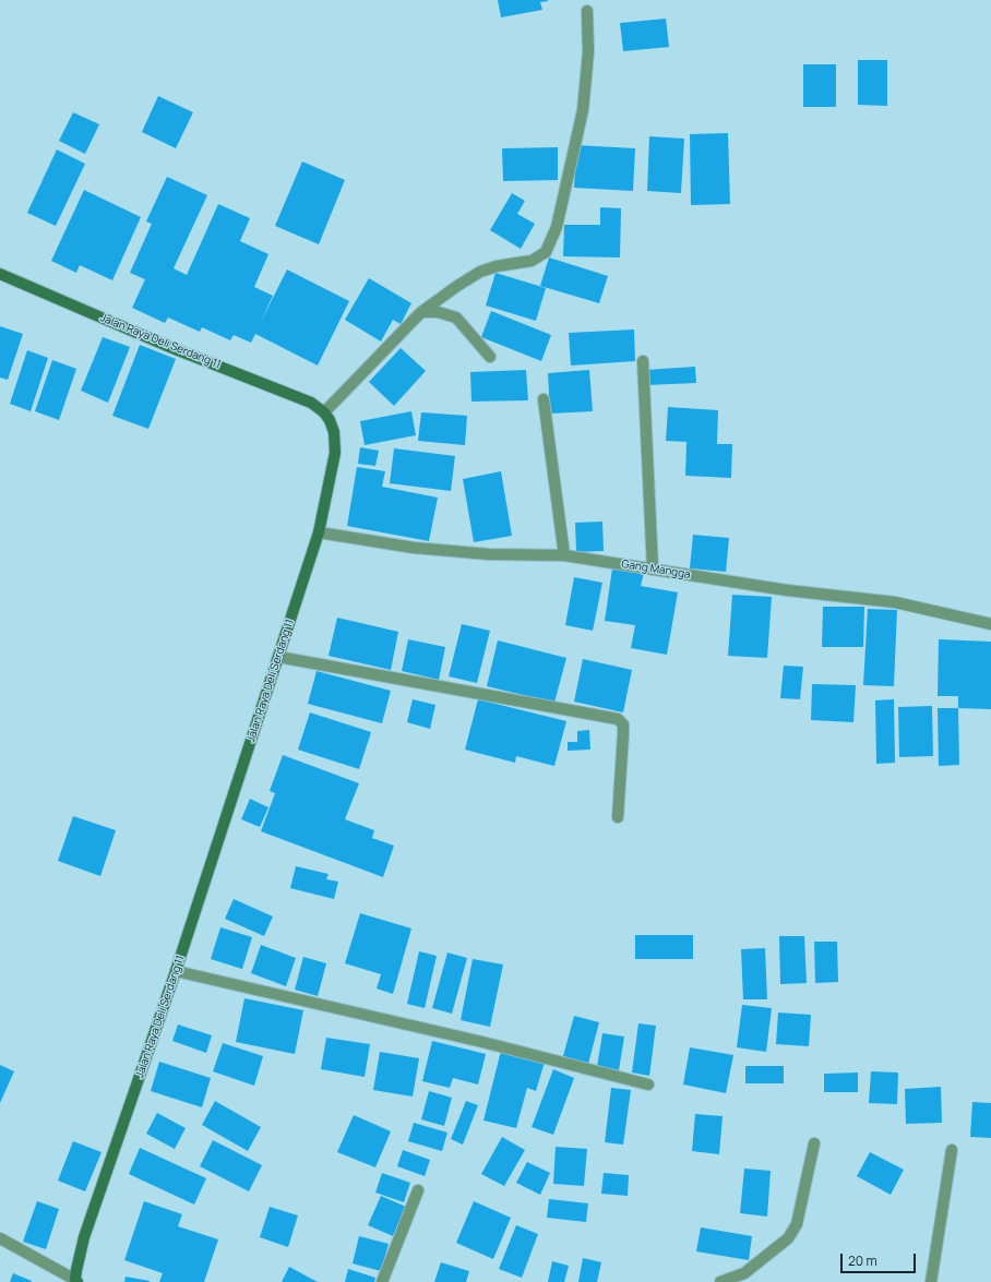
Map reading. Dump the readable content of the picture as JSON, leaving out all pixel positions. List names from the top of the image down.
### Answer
{
  "streets": {
    "street": ["Jalan Raya Deli Serdang 11", "Gang Mangga"]
  },
  "crossings": [
    ["Jalan Raya Deli Serdang 11", "Gang Mangga"]
  ],
  "scale_bar": "20 m"
}
